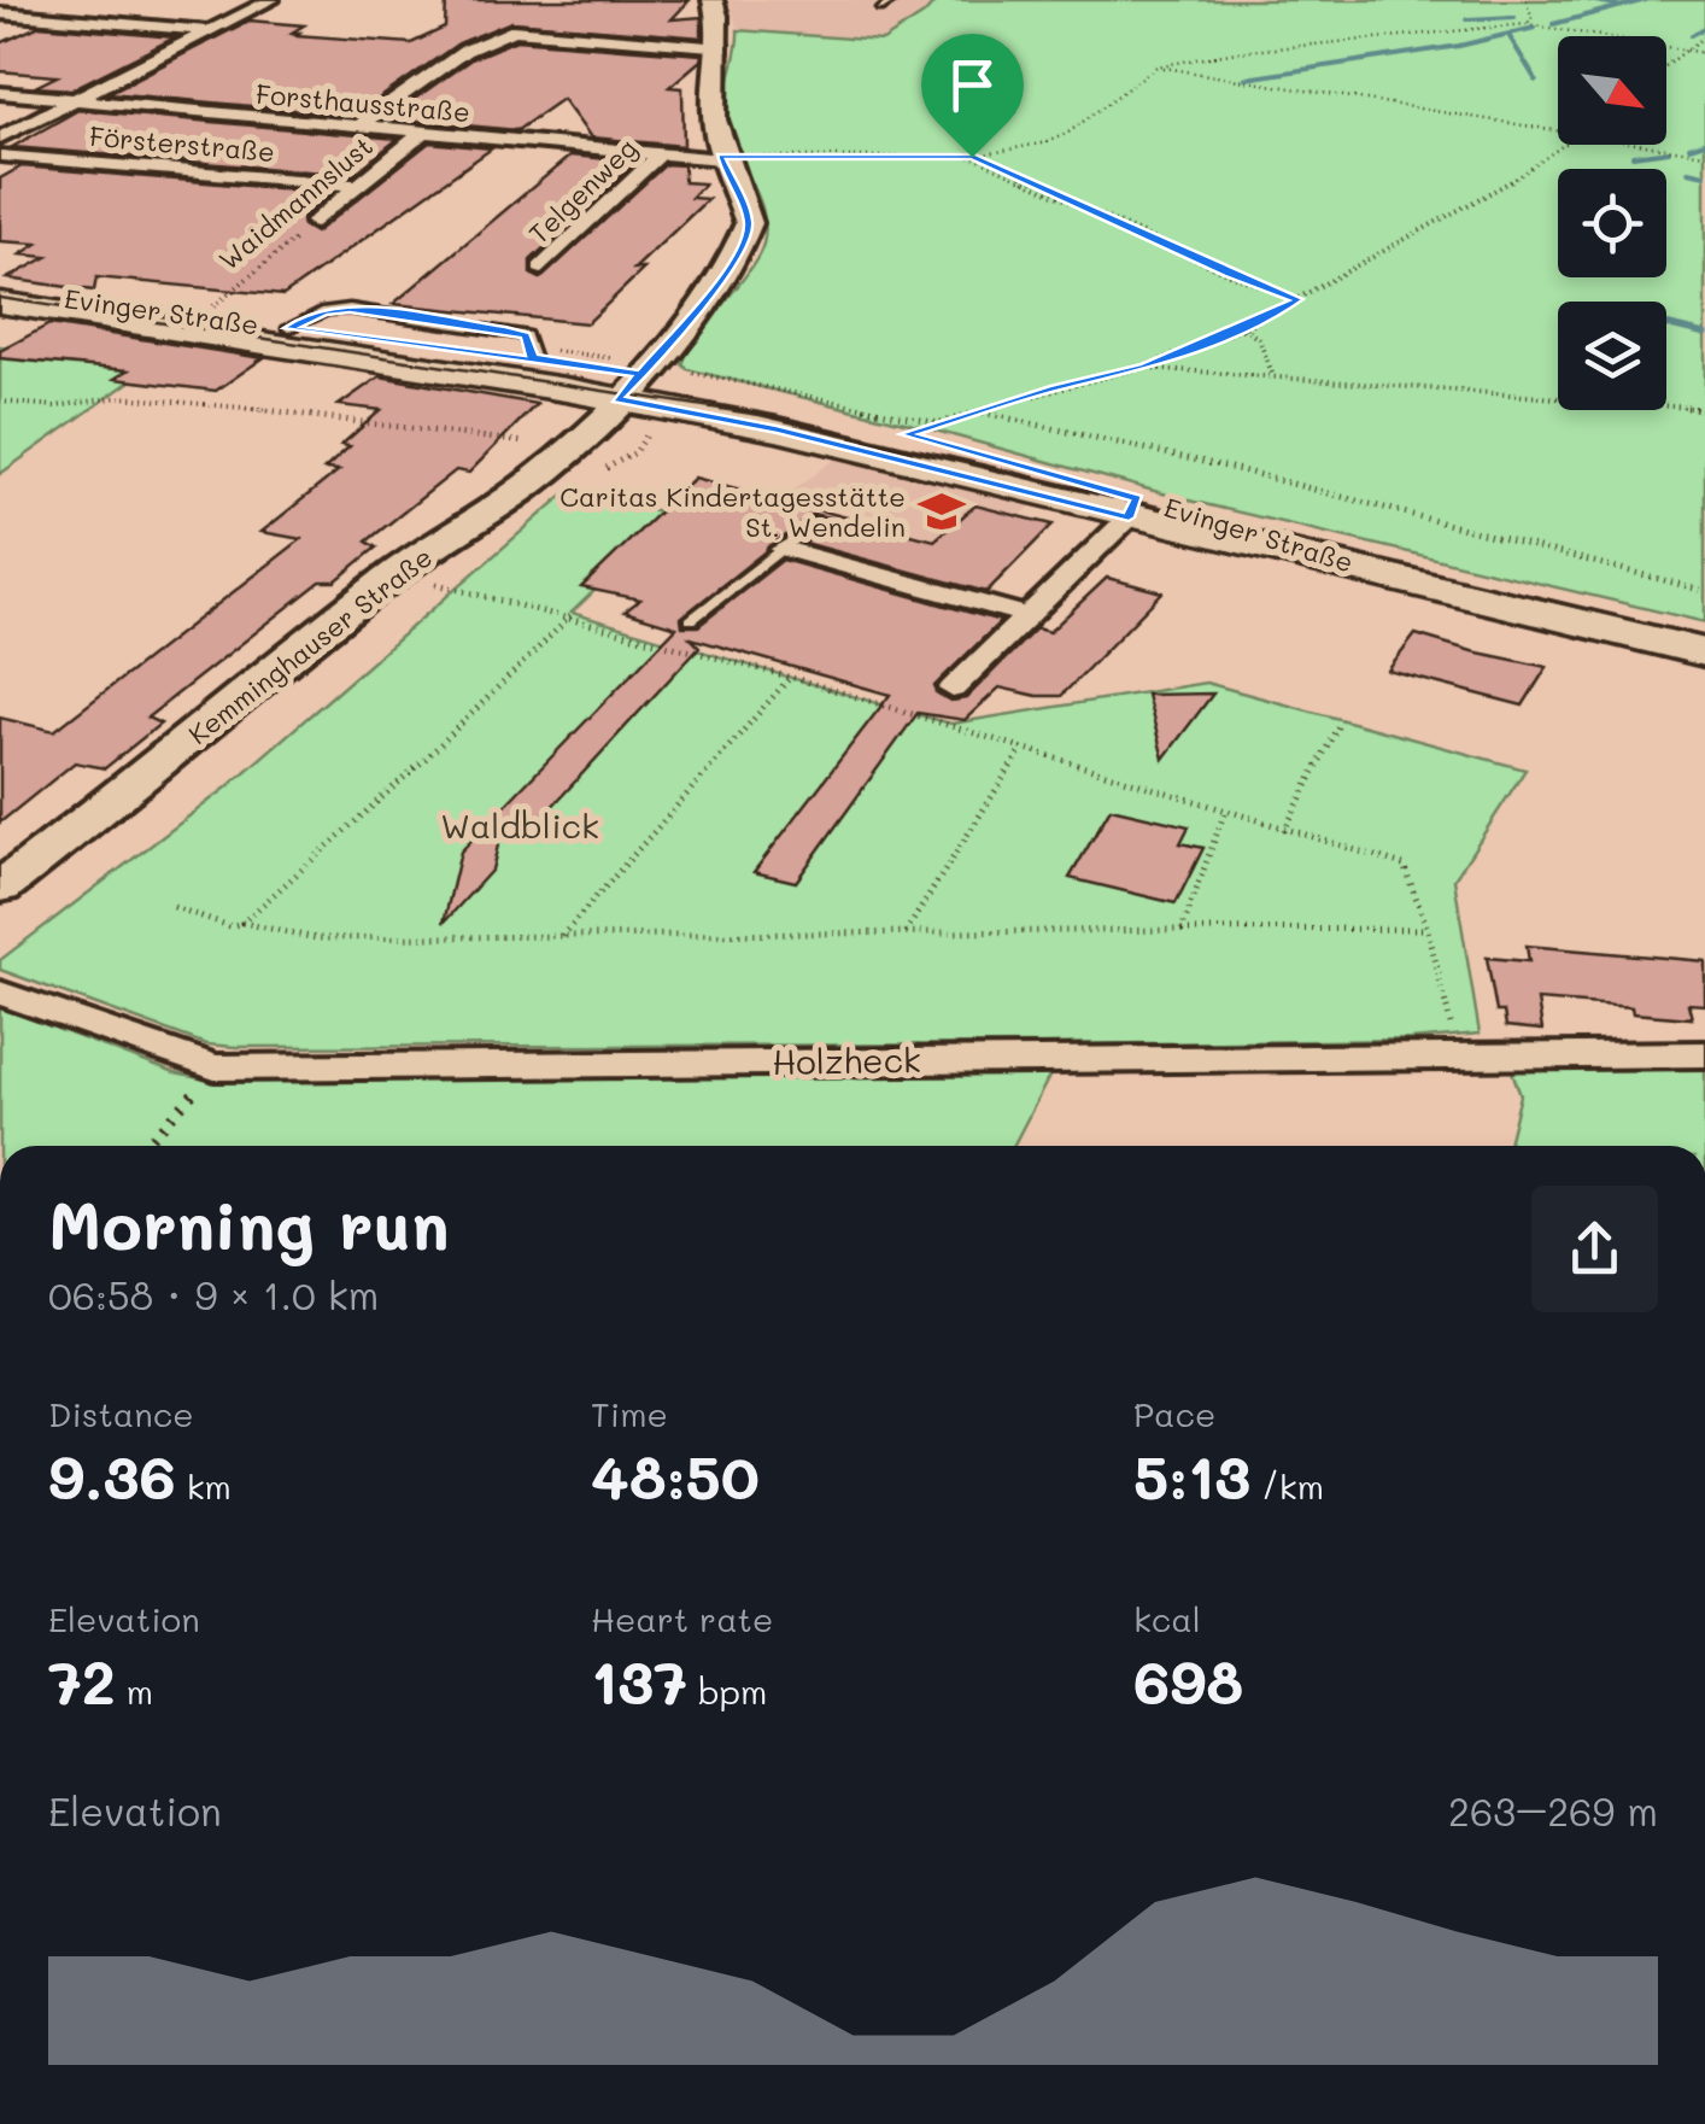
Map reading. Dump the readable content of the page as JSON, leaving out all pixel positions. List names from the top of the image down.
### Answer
{
  "streets": {
    "main road": ["Evinger Straße", "Kemminghauser Straße"],
    "street": [
      "Forsthausstraße",
      "Försterstraße",
      "Telgenweg",
      "Waidmannslust",
      "Holzheck"
    ]
  },
  "crossings": [
    ["Forsthausstraße", "Telgenweg"],
    ["Forsthausstraße", "Waidmannslust"],
    ["Forsthausstraße", "Kemminghauser Straße"],
    ["Försterstraße", "Waidmannslust"],
    ["Waidmannslust", "Evinger Straße"],
    ["Evinger Straße", "Kemminghauser Straße"]
  ],
  "parks": ["Waldblick"],
  "places": {
    "school or university": ["Caritas Kindertagesstätte St. Wendelin"]
  },
  "north": "bottom right",
  "page": {
    "heading": ["Morning run", "06:58 · 9 × 1.0 km"],
    "stats": [
      ["Distance", "9.36 km"],
      ["Time", "48:50"],
      ["Pace", "5:13 /km"],
      ["Elevation", "72 m"],
      ["Heart rate", "137 bpm"],
      ["kcal", "698"]
    ],
    "chart": ["Elevation", "263–269 m"]
  }
}
